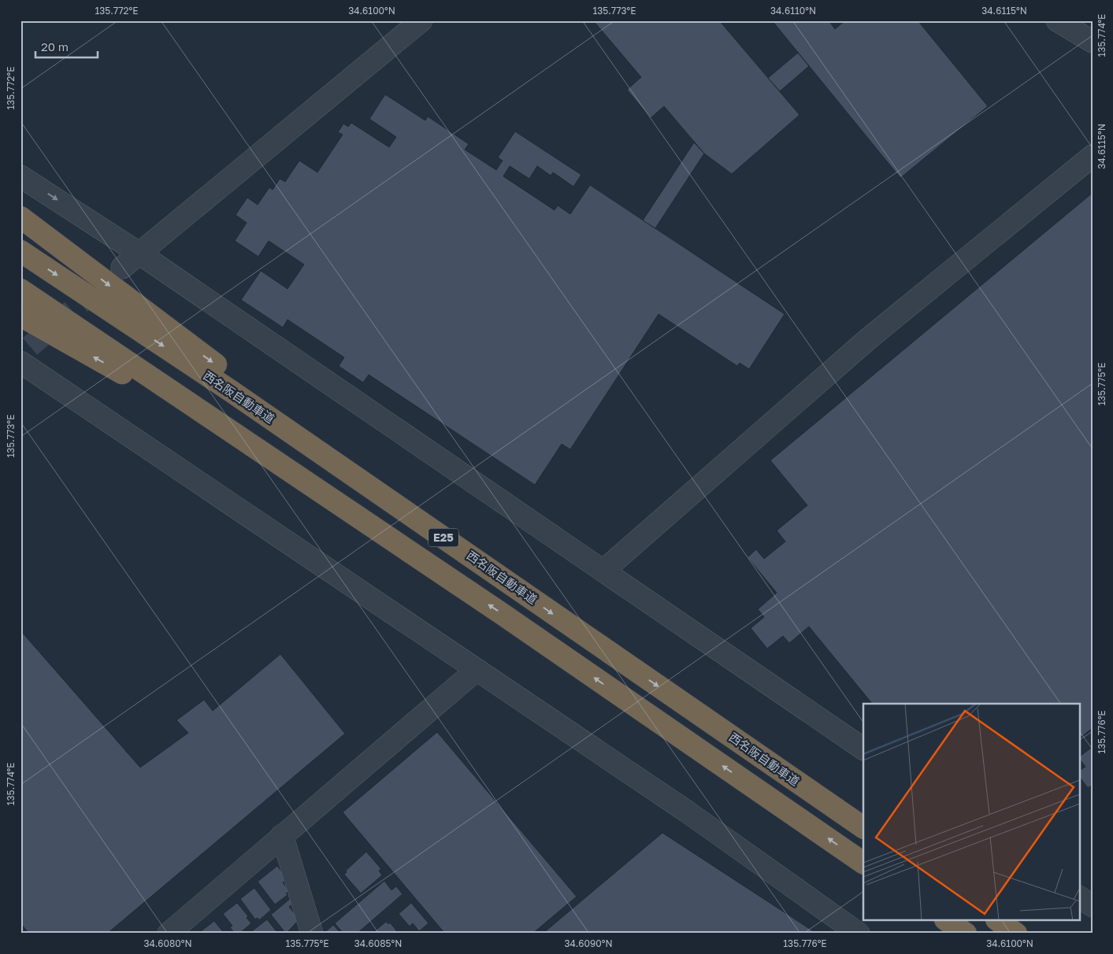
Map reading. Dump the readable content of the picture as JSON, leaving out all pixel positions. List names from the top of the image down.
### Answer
{
  "streets": {
    "highway": ["西名阪自動車道", "E25"]
  },
  "scale_bar": "20 m",
  "coordinates": [
    "135.772°E",
    "34.6100°N",
    "135.773°E",
    "34.6110°N",
    "34.6115°N",
    "135.774°E",
    "135.775°E",
    "135.776°E",
    "34.6080°N",
    "34.6085°N",
    "34.6090°N"
  ]
}
